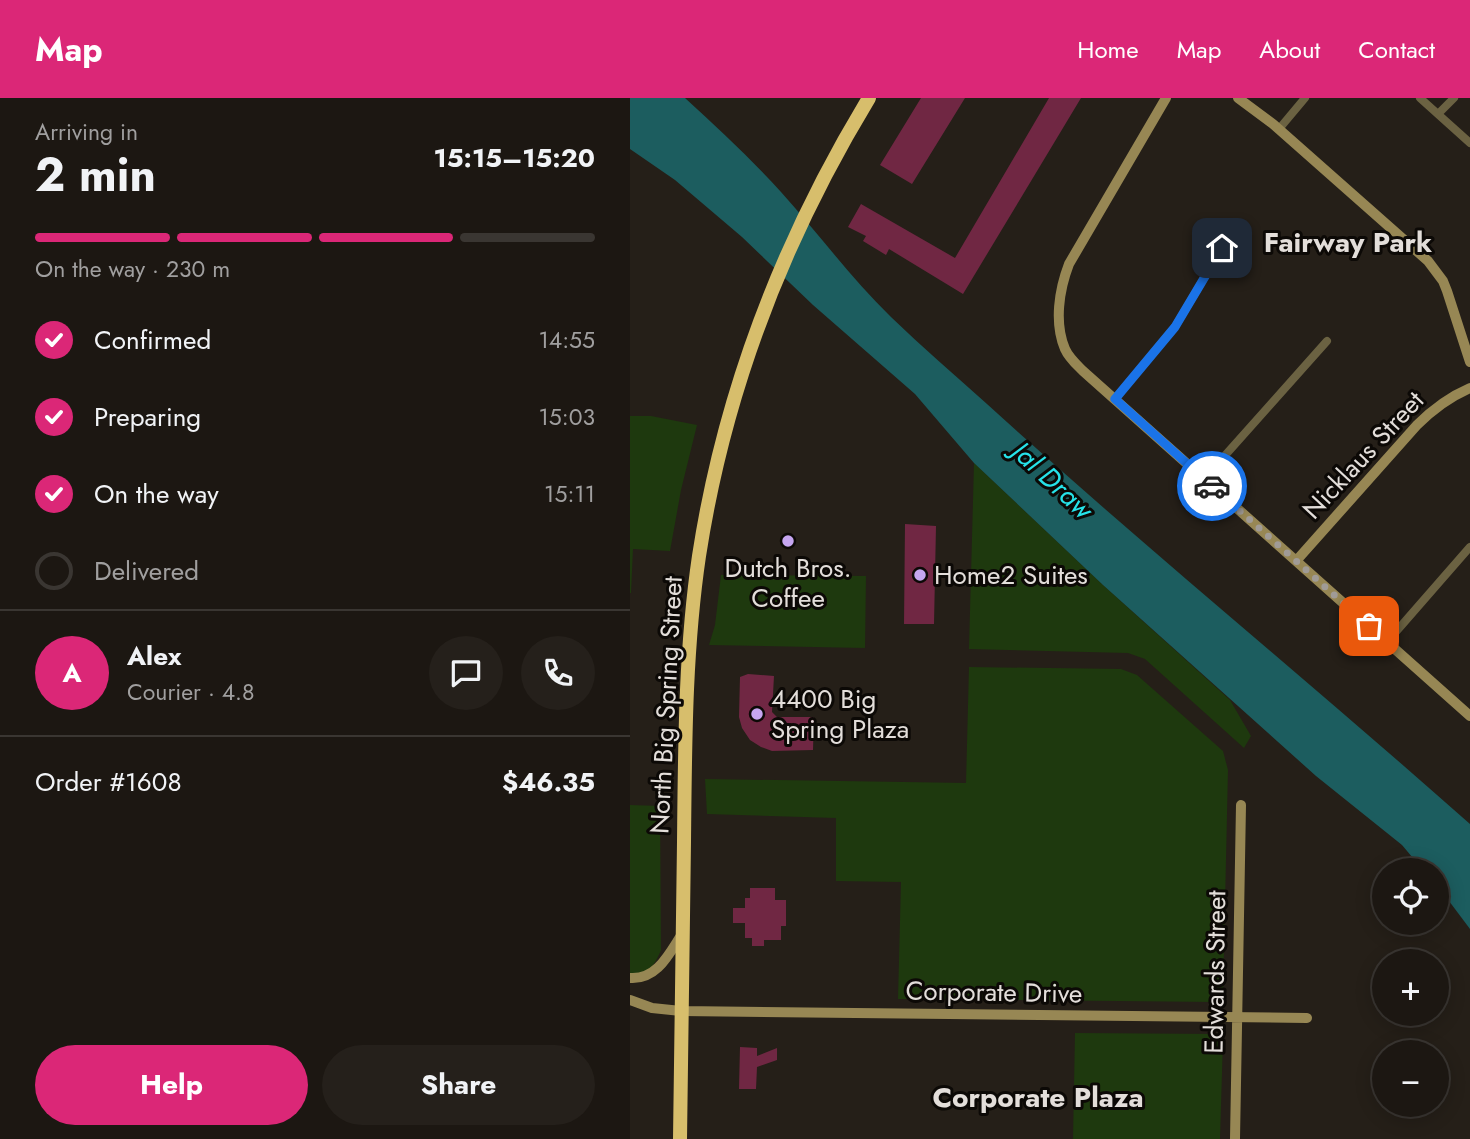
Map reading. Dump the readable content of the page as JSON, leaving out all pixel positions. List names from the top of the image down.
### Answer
{
  "streets": {
    "highway": ["North Big Spring Street"],
    "street": ["Nicklaus Street", "Edwards Street", "Corporate Drive"]
  },
  "crossings": [
    ["North Big Spring Street", "Corporate Drive"],
    ["Edwards Street", "Corporate Drive"]
  ],
  "districts": ["Fairway Park", "Corporate Plaza"],
  "water": ["Jal Draw"],
  "places": ["Dutch Bros. Coffee", "Home2 Suites", "4400 Big Spring Plaza"],
  "page": {
    "header": "Map",
    "nav": [
      "Home",
      "Map",
      "About",
      "Contact"
    ],
    "heading": ["2 min", "Arriving in", "15:15–15:20"],
    "panel": [
      "Alex",
      "Courier · 4.8",
      "Order #1608",
      "$46.35"
    ],
    "bar": "On the way · 230 m",
    "list": [
      ["Confirmed", "14:55"],
      ["Preparing", "15:03"],
      ["On the way", "15:11"],
      "Delivered"
    ],
    "round": "A",
    "map_buttons": ["+", "−"],
    "buttons": ["Help", "Share"]
  }
}
